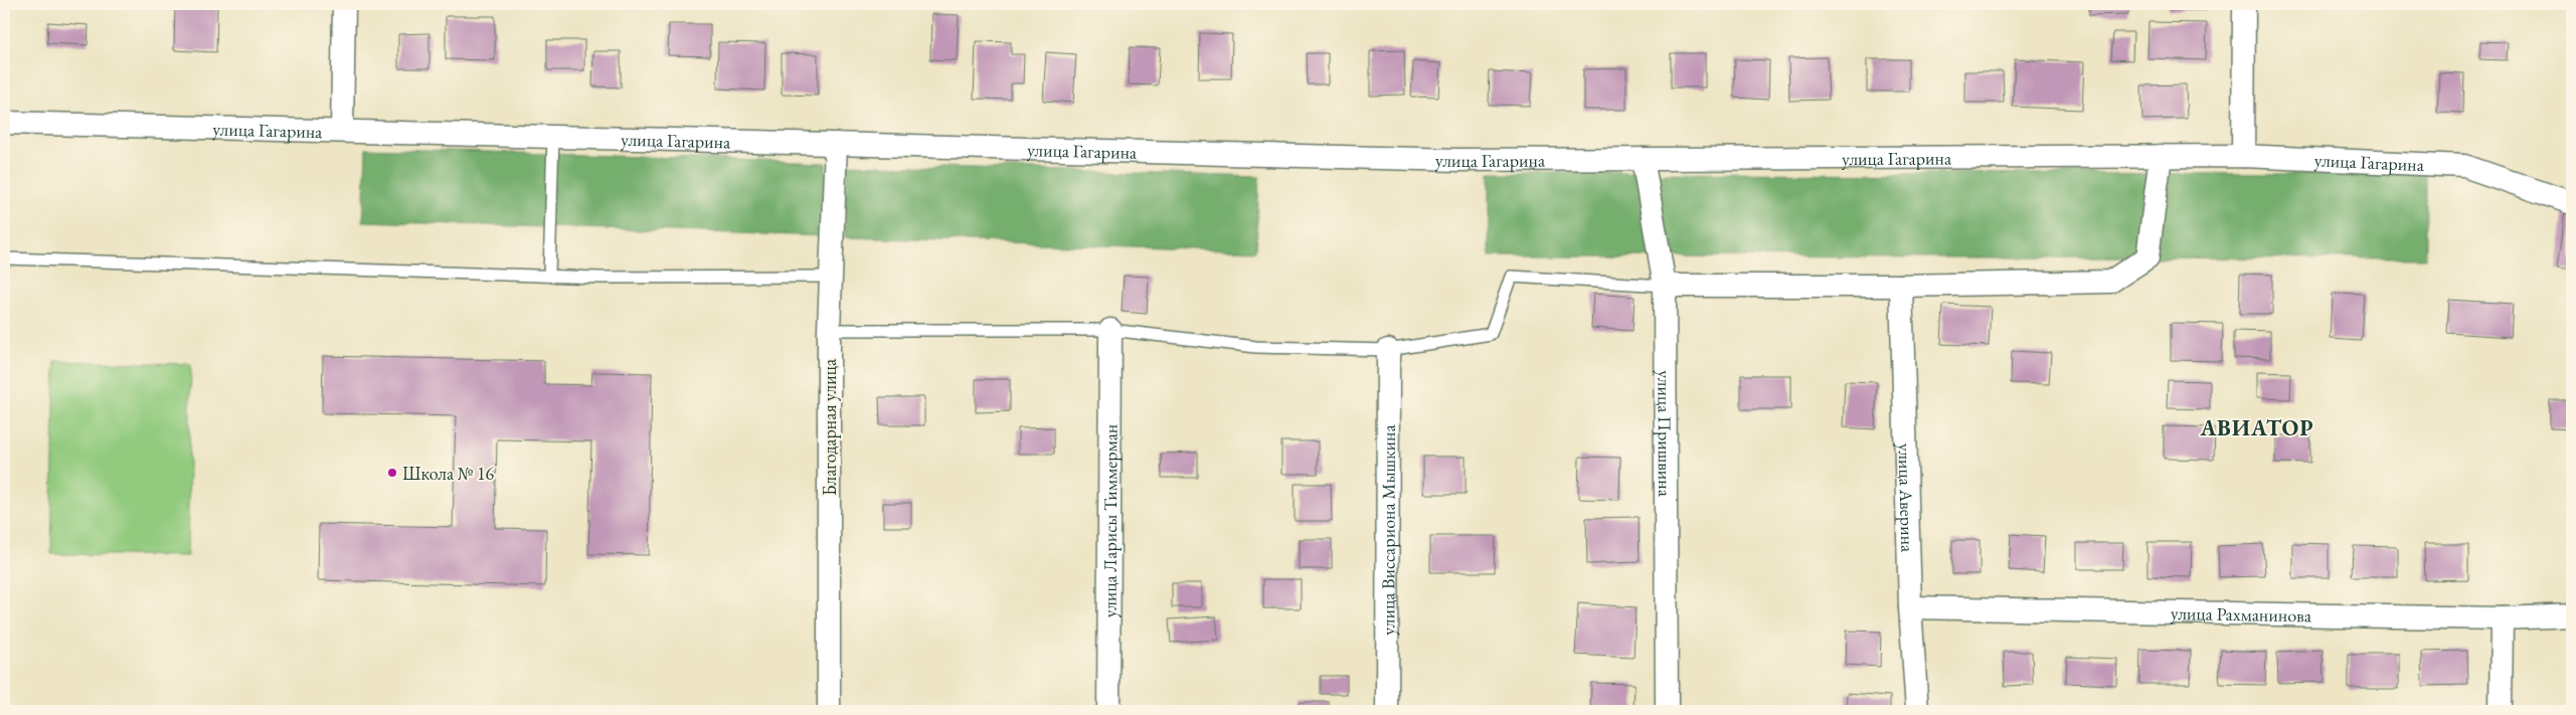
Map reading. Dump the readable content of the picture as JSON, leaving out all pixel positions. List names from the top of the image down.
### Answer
{
  "streets": {
    "street": [
      "улица Гагарина",
      "Благодарная улица",
      "улица Пришвина",
      "улица Аверина",
      "улица Ларисы Тиммерман",
      "улица Виссариона Мышкина",
      "улица Рахманинова"
    ]
  },
  "crossings": [
    ["улица Гагарина", "Благодарная улица"],
    ["улица Гагарина", "улица Пришвина"],
    ["улица Аверина", "улица Рахманинова"]
  ],
  "districts": ["АВИАТОР"],
  "places": ["Школа № 16"]
}
